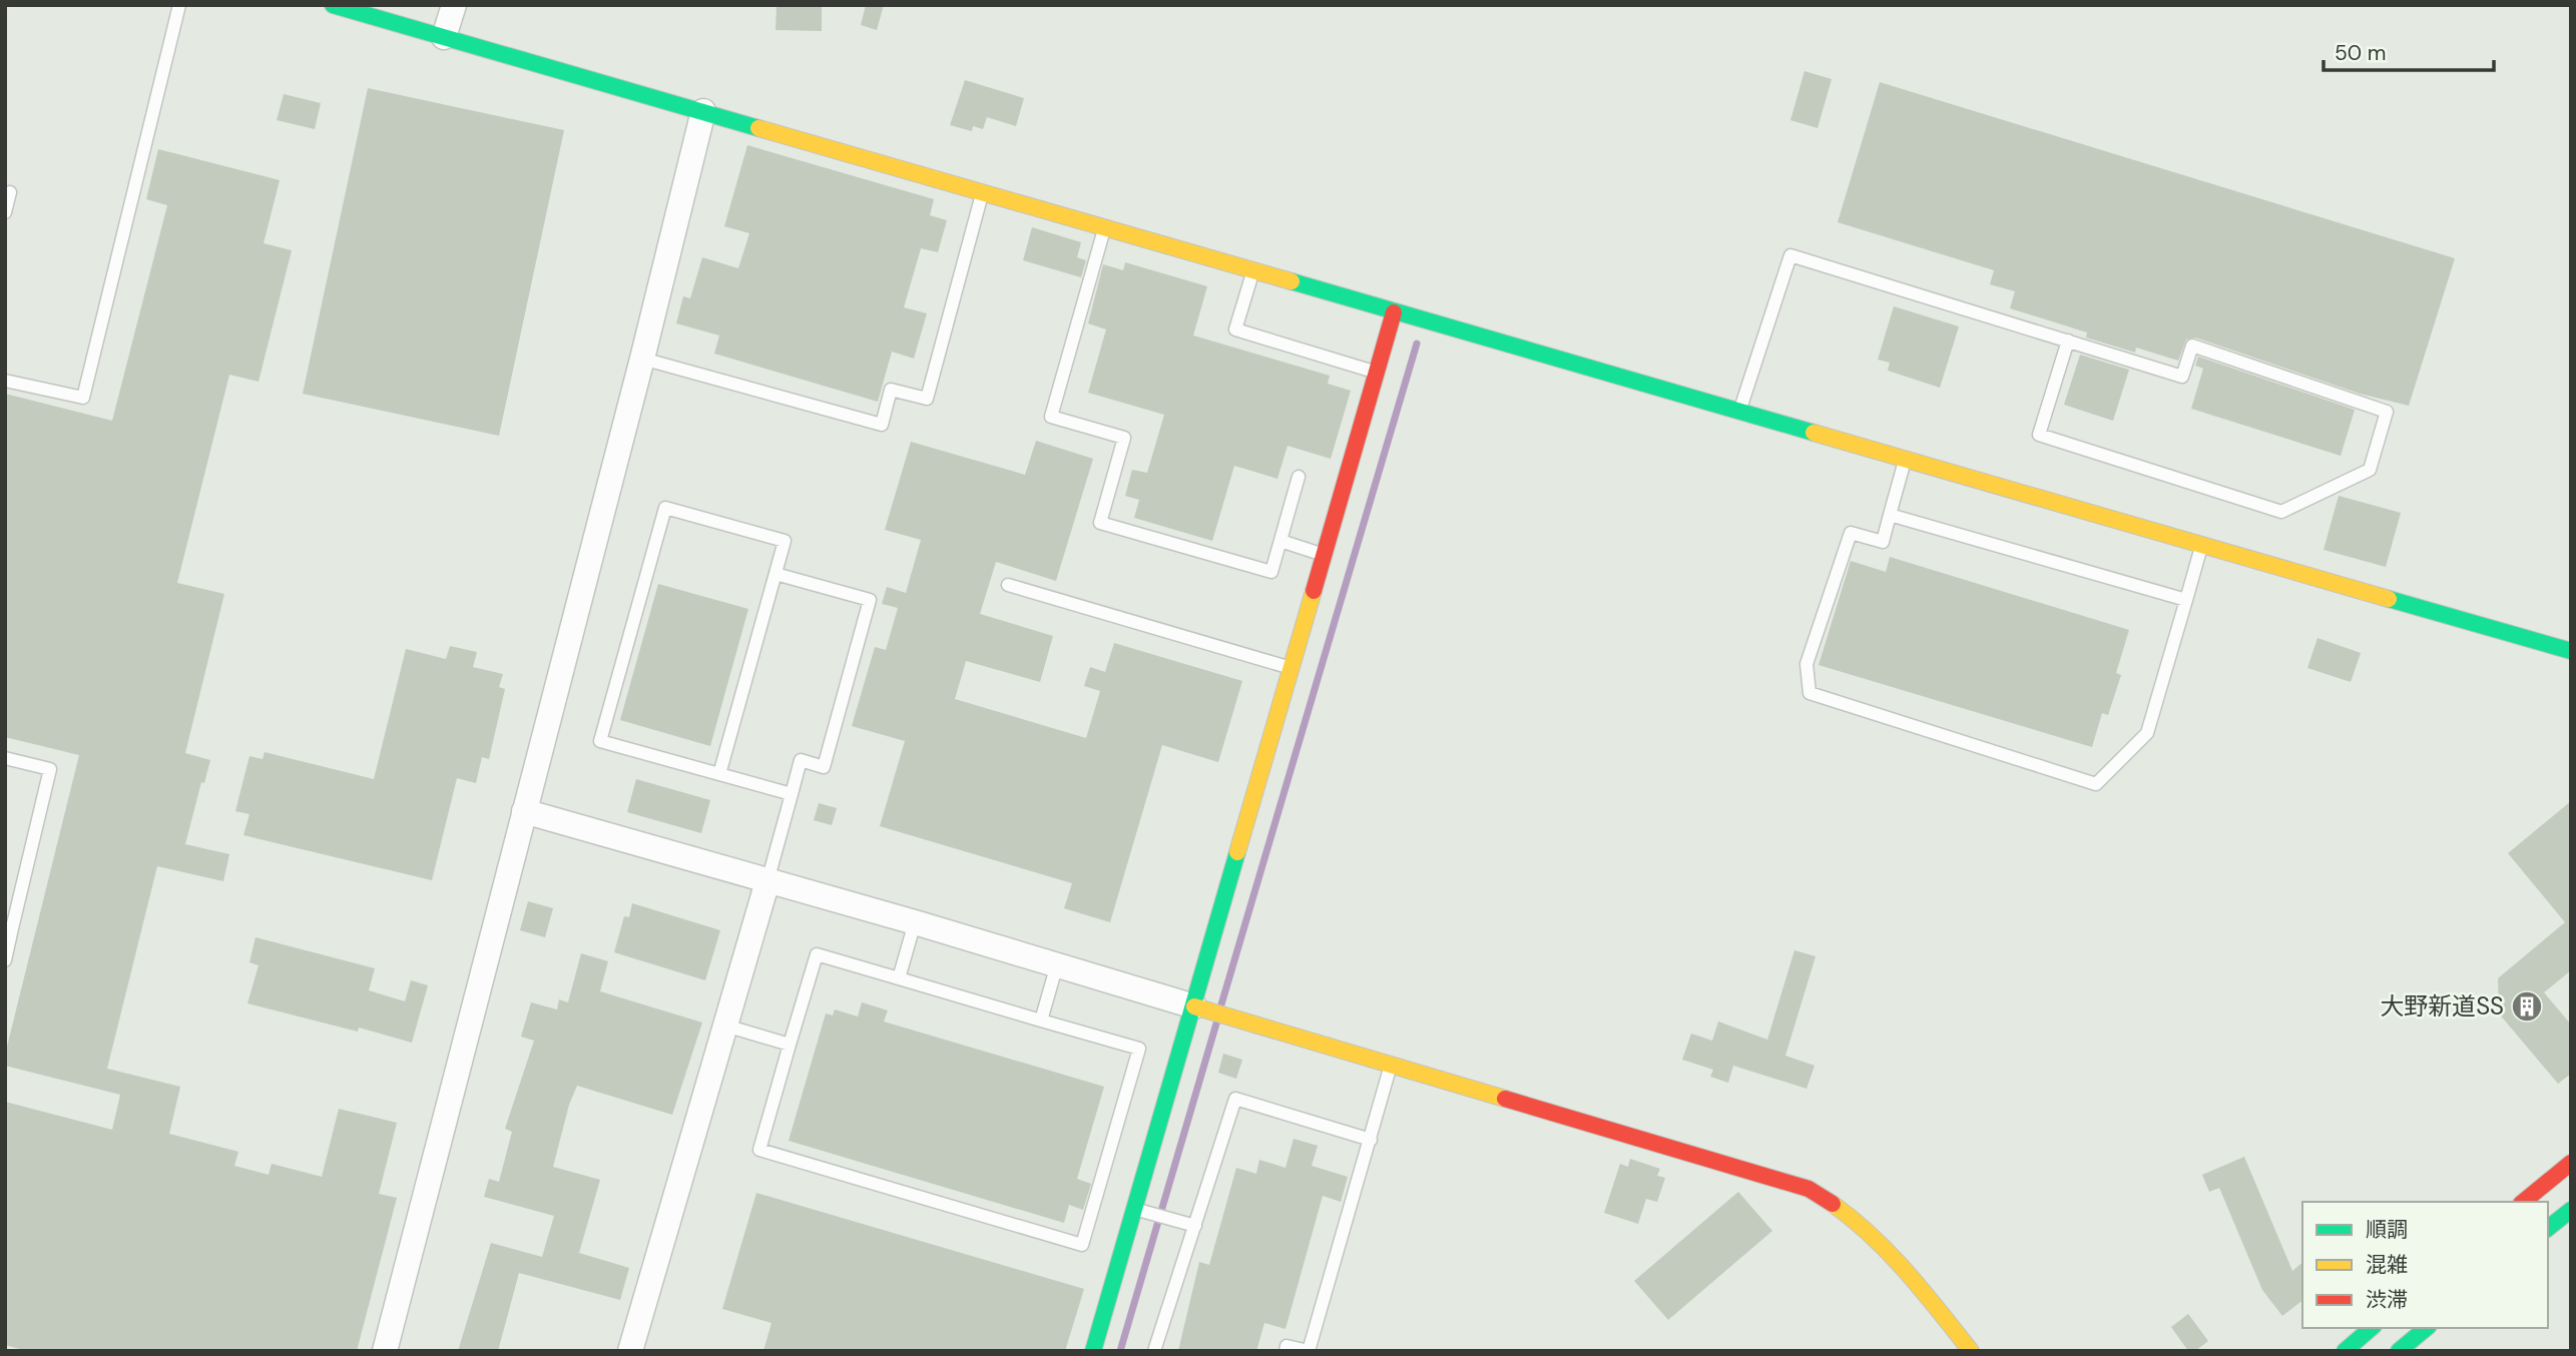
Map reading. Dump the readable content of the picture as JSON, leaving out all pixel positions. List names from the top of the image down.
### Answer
{
  "places": {
    "building": ["大野新道SS"]
  },
  "legend": ["順調", "混雑", "渋滞"],
  "scale_bar": "50 m"
}
